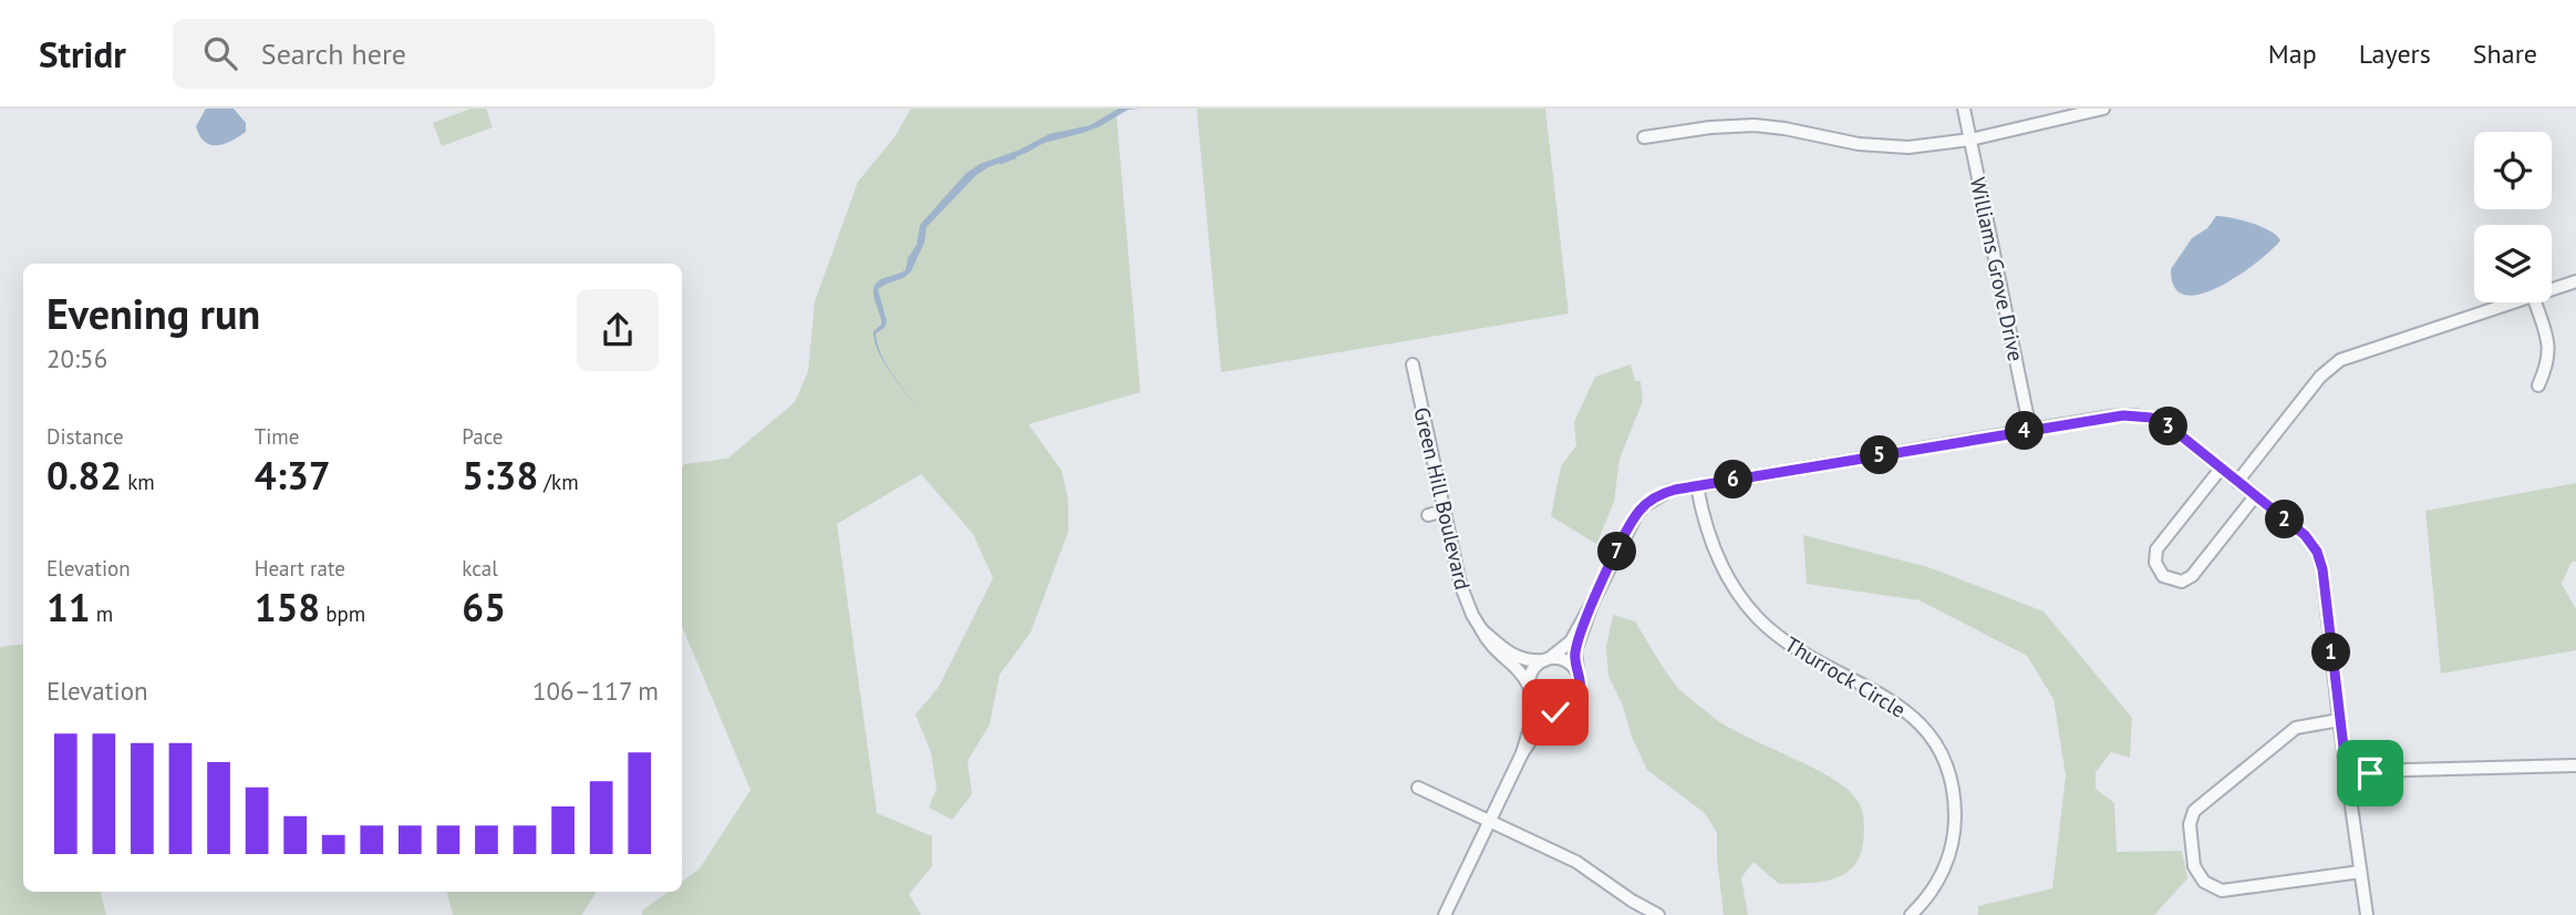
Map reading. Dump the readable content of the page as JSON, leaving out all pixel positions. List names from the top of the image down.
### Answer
{
  "streets": {
    "street": ["Williams Grove Drive", "Green Hill Boulevard", "Thurrock Circle"]
  },
  "page": {
    "header": "Stridr",
    "search": "Search here",
    "nav": ["Map", "Layers", "Share"],
    "heading": ["Evening run", "20:56"],
    "stats": [
      ["Distance", "0.82 km"],
      ["Time", "4:37"],
      ["Pace", "5:38 /km"],
      ["Elevation", "11 m"],
      ["Heart rate", "158 bpm"],
      ["kcal", "65"]
    ],
    "pins": [
      "3",
      "4",
      "5",
      "6",
      "2",
      "7",
      "1"
    ],
    "chart": ["Elevation", "106–117 m"]
  }
}
